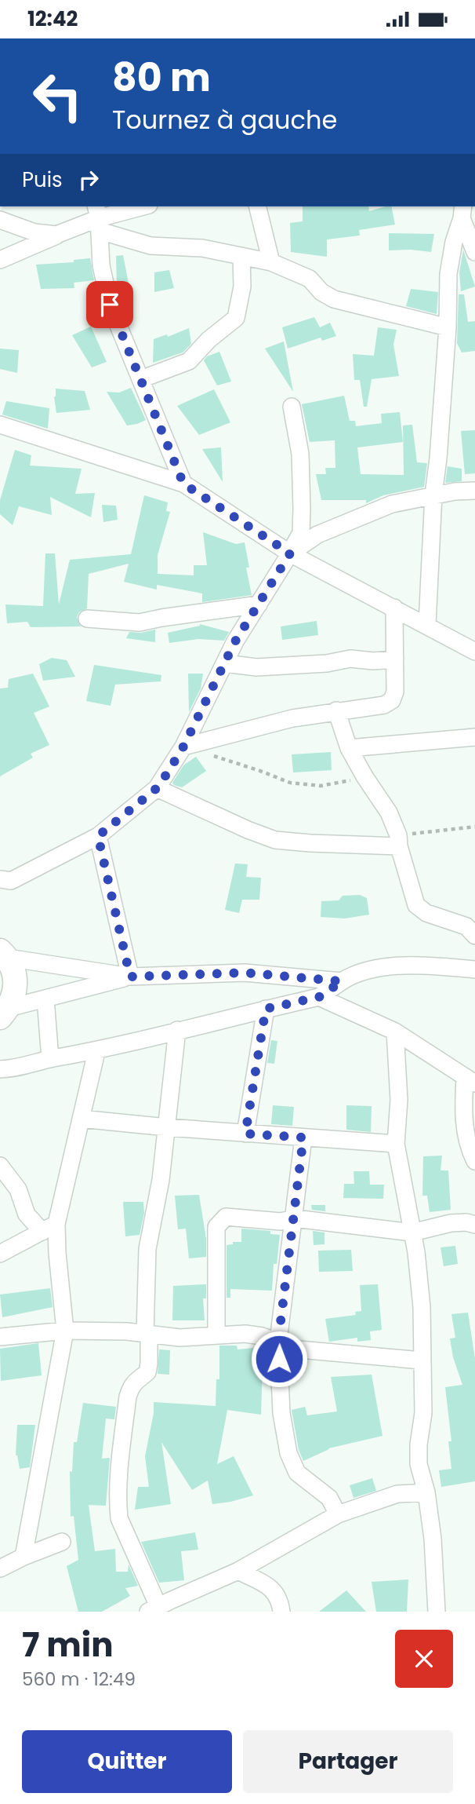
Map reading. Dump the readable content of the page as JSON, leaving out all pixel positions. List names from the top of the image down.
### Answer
{
  "page": {
    "status": "12:42",
    "turn": ["80 m", "Tournez à gauche"],
    "then": "Puis",
    "heading": ["7 min", "560 m · 12:49"],
    "buttons": ["Quitter", "Partager"]
  }
}
